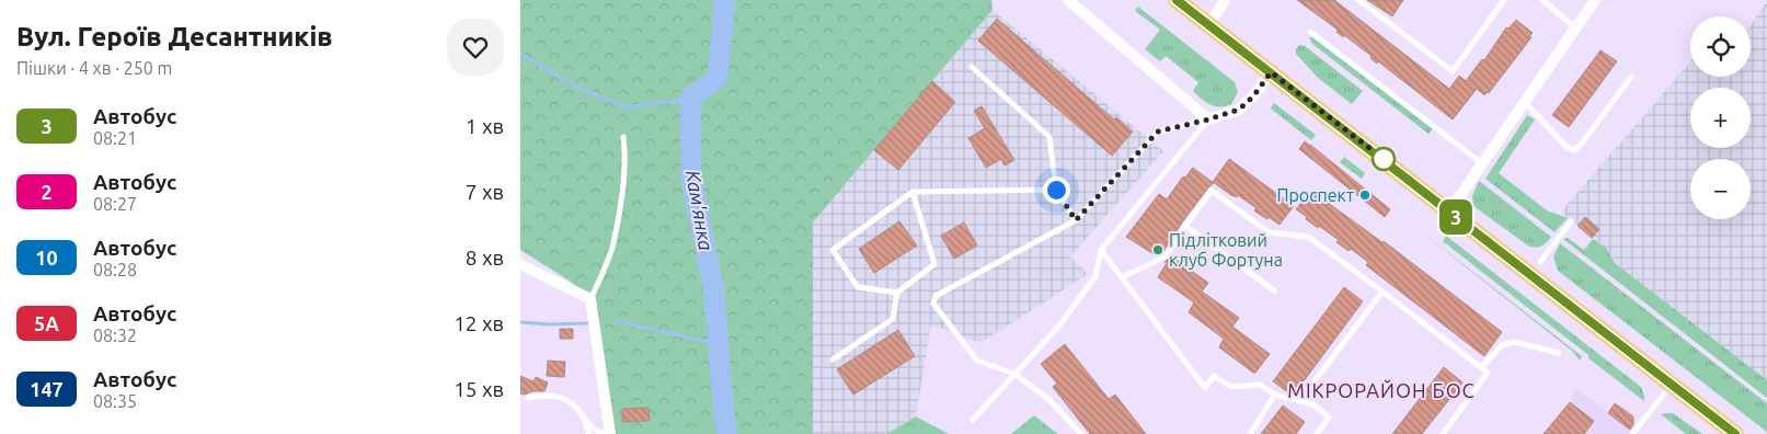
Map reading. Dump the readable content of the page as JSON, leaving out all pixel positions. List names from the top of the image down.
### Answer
{
  "districts": ["МІКРОРАЙОН БОС"],
  "water": ["Кам'янка"],
  "places": ["Проспект", "Підлітковий клуб Фортуна"],
  "lines": ["bus line 3"],
  "page": {
    "heading": ["Вул. Героїв Десантників", "Пішки · 4 хв · 250 m"],
    "on_map": "3",
    "map_buttons": ["+", "−"],
    "list": [
      {
        "mark": "3",
        "name": "Автобус",
        "note": "08:21",
        "value": "1 хв"
      },
      {
        "mark": "2",
        "name": "Автобус",
        "note": "08:27",
        "value": "7 хв"
      },
      {
        "mark": "10",
        "name": "Автобус",
        "note": "08:28",
        "value": "8 хв"
      },
      {
        "mark": "5А",
        "name": "Автобус",
        "note": "08:32",
        "value": "12 хв"
      },
      {
        "mark": "147",
        "name": "Автобус",
        "note": "08:35",
        "value": "15 хв"
      }
    ]
  }
}
